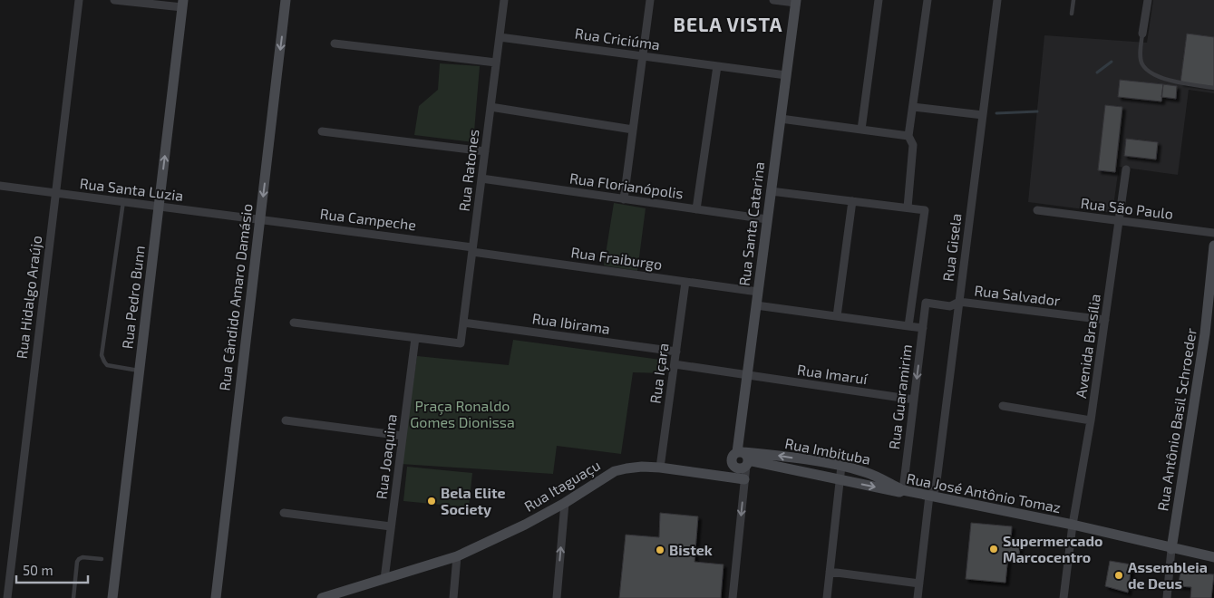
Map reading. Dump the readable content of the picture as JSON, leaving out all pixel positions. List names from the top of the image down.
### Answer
{
  "streets": {
    "street": [
      "Rua Criciúma",
      "Rua Ratones",
      "Rua Florianópolis",
      "Rua Santa Luzia",
      "Rua São Paulo",
      "Rua Campeche",
      "Rua Santa Catarina",
      "Rua Gisela",
      "Rua Fraiburgo",
      "Rua Salvador",
      "Rua Hidalgo Araújo",
      "Rua Pedro Bunn",
      "Rua Cândido Amaro Damásio",
      "Rua Ibirama",
      "Avenida Brasília",
      "Rua Içara",
      "Rua Imaruí",
      "Rua Guaramirim",
      "Rua Antônio Basil Schroeder",
      "Rua Imbituba",
      "Rua Joaquina",
      "Rua Itaguaçu",
      "Rua José Antônio Tomaz"
    ]
  },
  "crossings": [
    ["Rua Criciúma", "Rua Ratones"],
    ["Rua Criciúma", "Rua Santa Catarina"],
    ["Rua Ratones", "Rua Florianópolis"],
    ["Rua Ratones", "Rua Campeche"],
    ["Rua Ratones", "Rua Fraiburgo"],
    ["Rua Ratones", "Rua Ibirama"],
    ["Rua Ratones", "Rua Joaquina"],
    ["Rua Florianópolis", "Rua Santa Catarina"],
    ["Rua Santa Luzia", "Rua Campeche"],
    ["Rua Santa Luzia", "Rua Hidalgo Araújo"],
    ["Rua Santa Luzia", "Rua Pedro Bunn"],
    ["Rua Santa Luzia", "Rua Cândido Amaro Damásio"],
    ["Rua São Paulo", "Avenida Brasília"],
    ["Rua Campeche", "Rua Fraiburgo"],
    ["Rua Campeche", "Rua Cândido Amaro Damásio"],
    ["Rua Santa Catarina", "Rua Fraiburgo"],
    ["Rua Santa Catarina", "Rua Imaruí"],
    ["Rua Santa Catarina", "Rua Imbituba"],
    ["Rua Santa Catarina", "Rua Itaguaçu"],
    ["Rua Santa Catarina", "Rua José Antônio Tomaz"],
    ["Rua Gisela", "Rua Salvador"],
    ["Rua Gisela", "Rua José Antônio Tomaz"],
    ["Rua Fraiburgo", "Rua Içara"],
    ["Rua Salvador", "Avenida Brasília"],
    ["Rua Salvador", "Rua Guaramirim"],
    ["Rua Ibirama", "Rua Içara"],
    ["Avenida Brasília", "Rua José Antônio Tomaz"],
    ["Rua Içara", "Rua Imaruí"],
    ["Rua Içara", "Rua Itaguaçu"],
    ["Rua Imaruí", "Rua Guaramirim"],
    ["Rua Guaramirim", "Rua Imbituba"],
    ["Rua Guaramirim", "Rua José Antônio Tomaz"],
    ["Rua Antônio Basil Schroeder", "Rua José Antônio Tomaz"],
    ["Rua Imbituba", "Rua José Antônio Tomaz"],
    ["Rua Joaquina", "Rua Itaguaçu"]
  ],
  "one_way": ["Rua Cândido Amaro Damásio", "Rua Imbituba"],
  "districts": ["BELA VISTA"],
  "parks": ["Praça Ronaldo Gomes Dionissa"],
  "places": [
    "Bela Elite Society",
    "Supermercado Marcocentro",
    "Bistek",
    "Assembleia de Deus"
  ],
  "scale_bar": "50 m"
}
